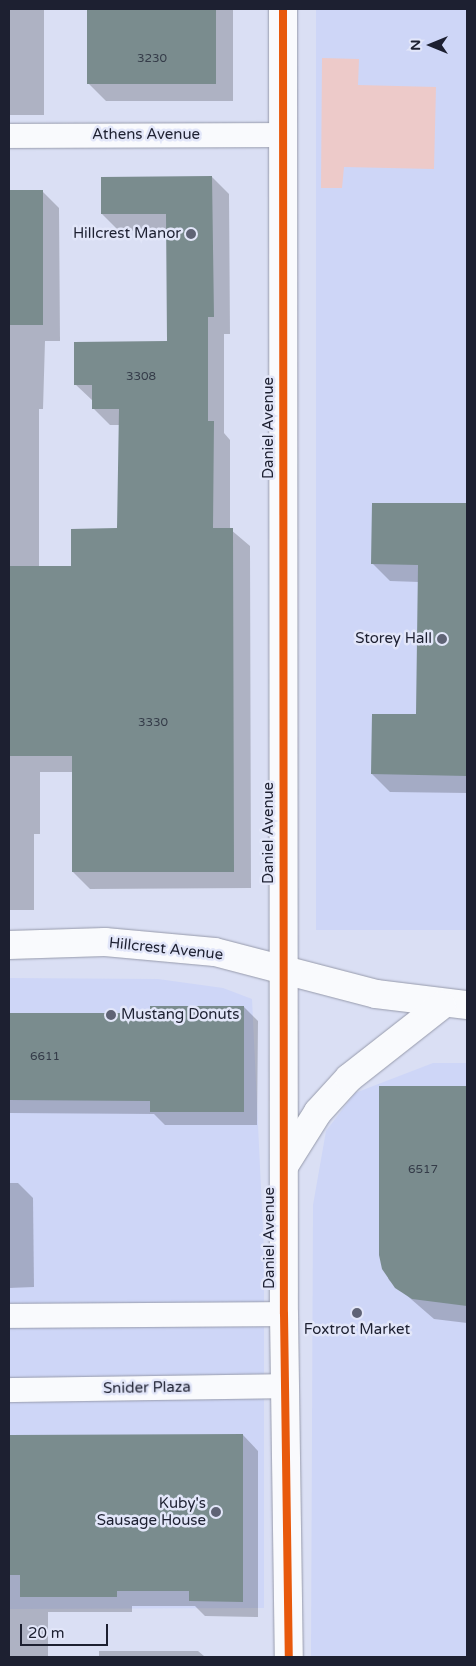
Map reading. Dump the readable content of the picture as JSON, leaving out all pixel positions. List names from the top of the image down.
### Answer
{
  "streets": {
    "street": [
      "Athens Avenue",
      "Daniel Avenue",
      "Hillcrest Avenue",
      "Snider Plaza"
    ]
  },
  "crossings": [
    ["Athens Avenue", "Daniel Avenue"],
    ["Daniel Avenue", "Hillcrest Avenue"],
    ["Daniel Avenue", "Snider Plaza"]
  ],
  "places": [
    "Hillcrest Manor",
    "Storey Hall",
    "Mustang Donuts",
    "Foxtrot Market",
    "Kuby's Sausage House"
  ],
  "house_numbers": [
    "3230",
    "3308",
    "3330",
    "6611",
    "6517"
  ],
  "scale_bar": "20 m",
  "north": "left"
}
